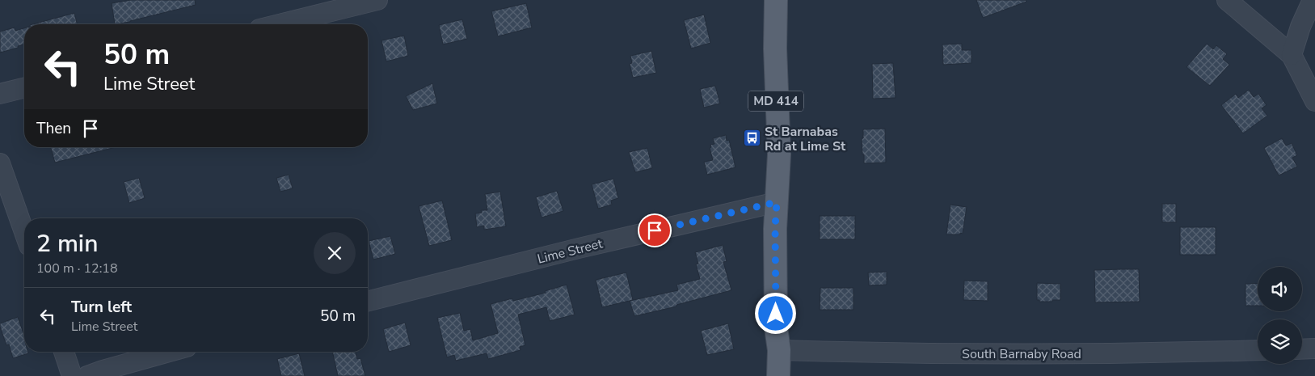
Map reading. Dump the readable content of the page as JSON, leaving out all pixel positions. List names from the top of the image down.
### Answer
{
  "streets": {
    "main road": ["MD 414"],
    "street": ["Lime Street", "South Barnaby Road"]
  },
  "crossings": [
    ["MD 414", "Lime Street"],
    ["MD 414", "South Barnaby Road"]
  ],
  "places": {
    "bus stop": ["St Barnabas Rd at Lime St"]
  },
  "page": {
    "turn": ["50 m", "Lime Street"],
    "then": "Then",
    "heading": ["2 min", "100 m · 12:18"],
    "list": [
      {
        "name": "Turn left",
        "note": "Lime Street",
        "value": "50 m"
      }
    ]
  }
}
